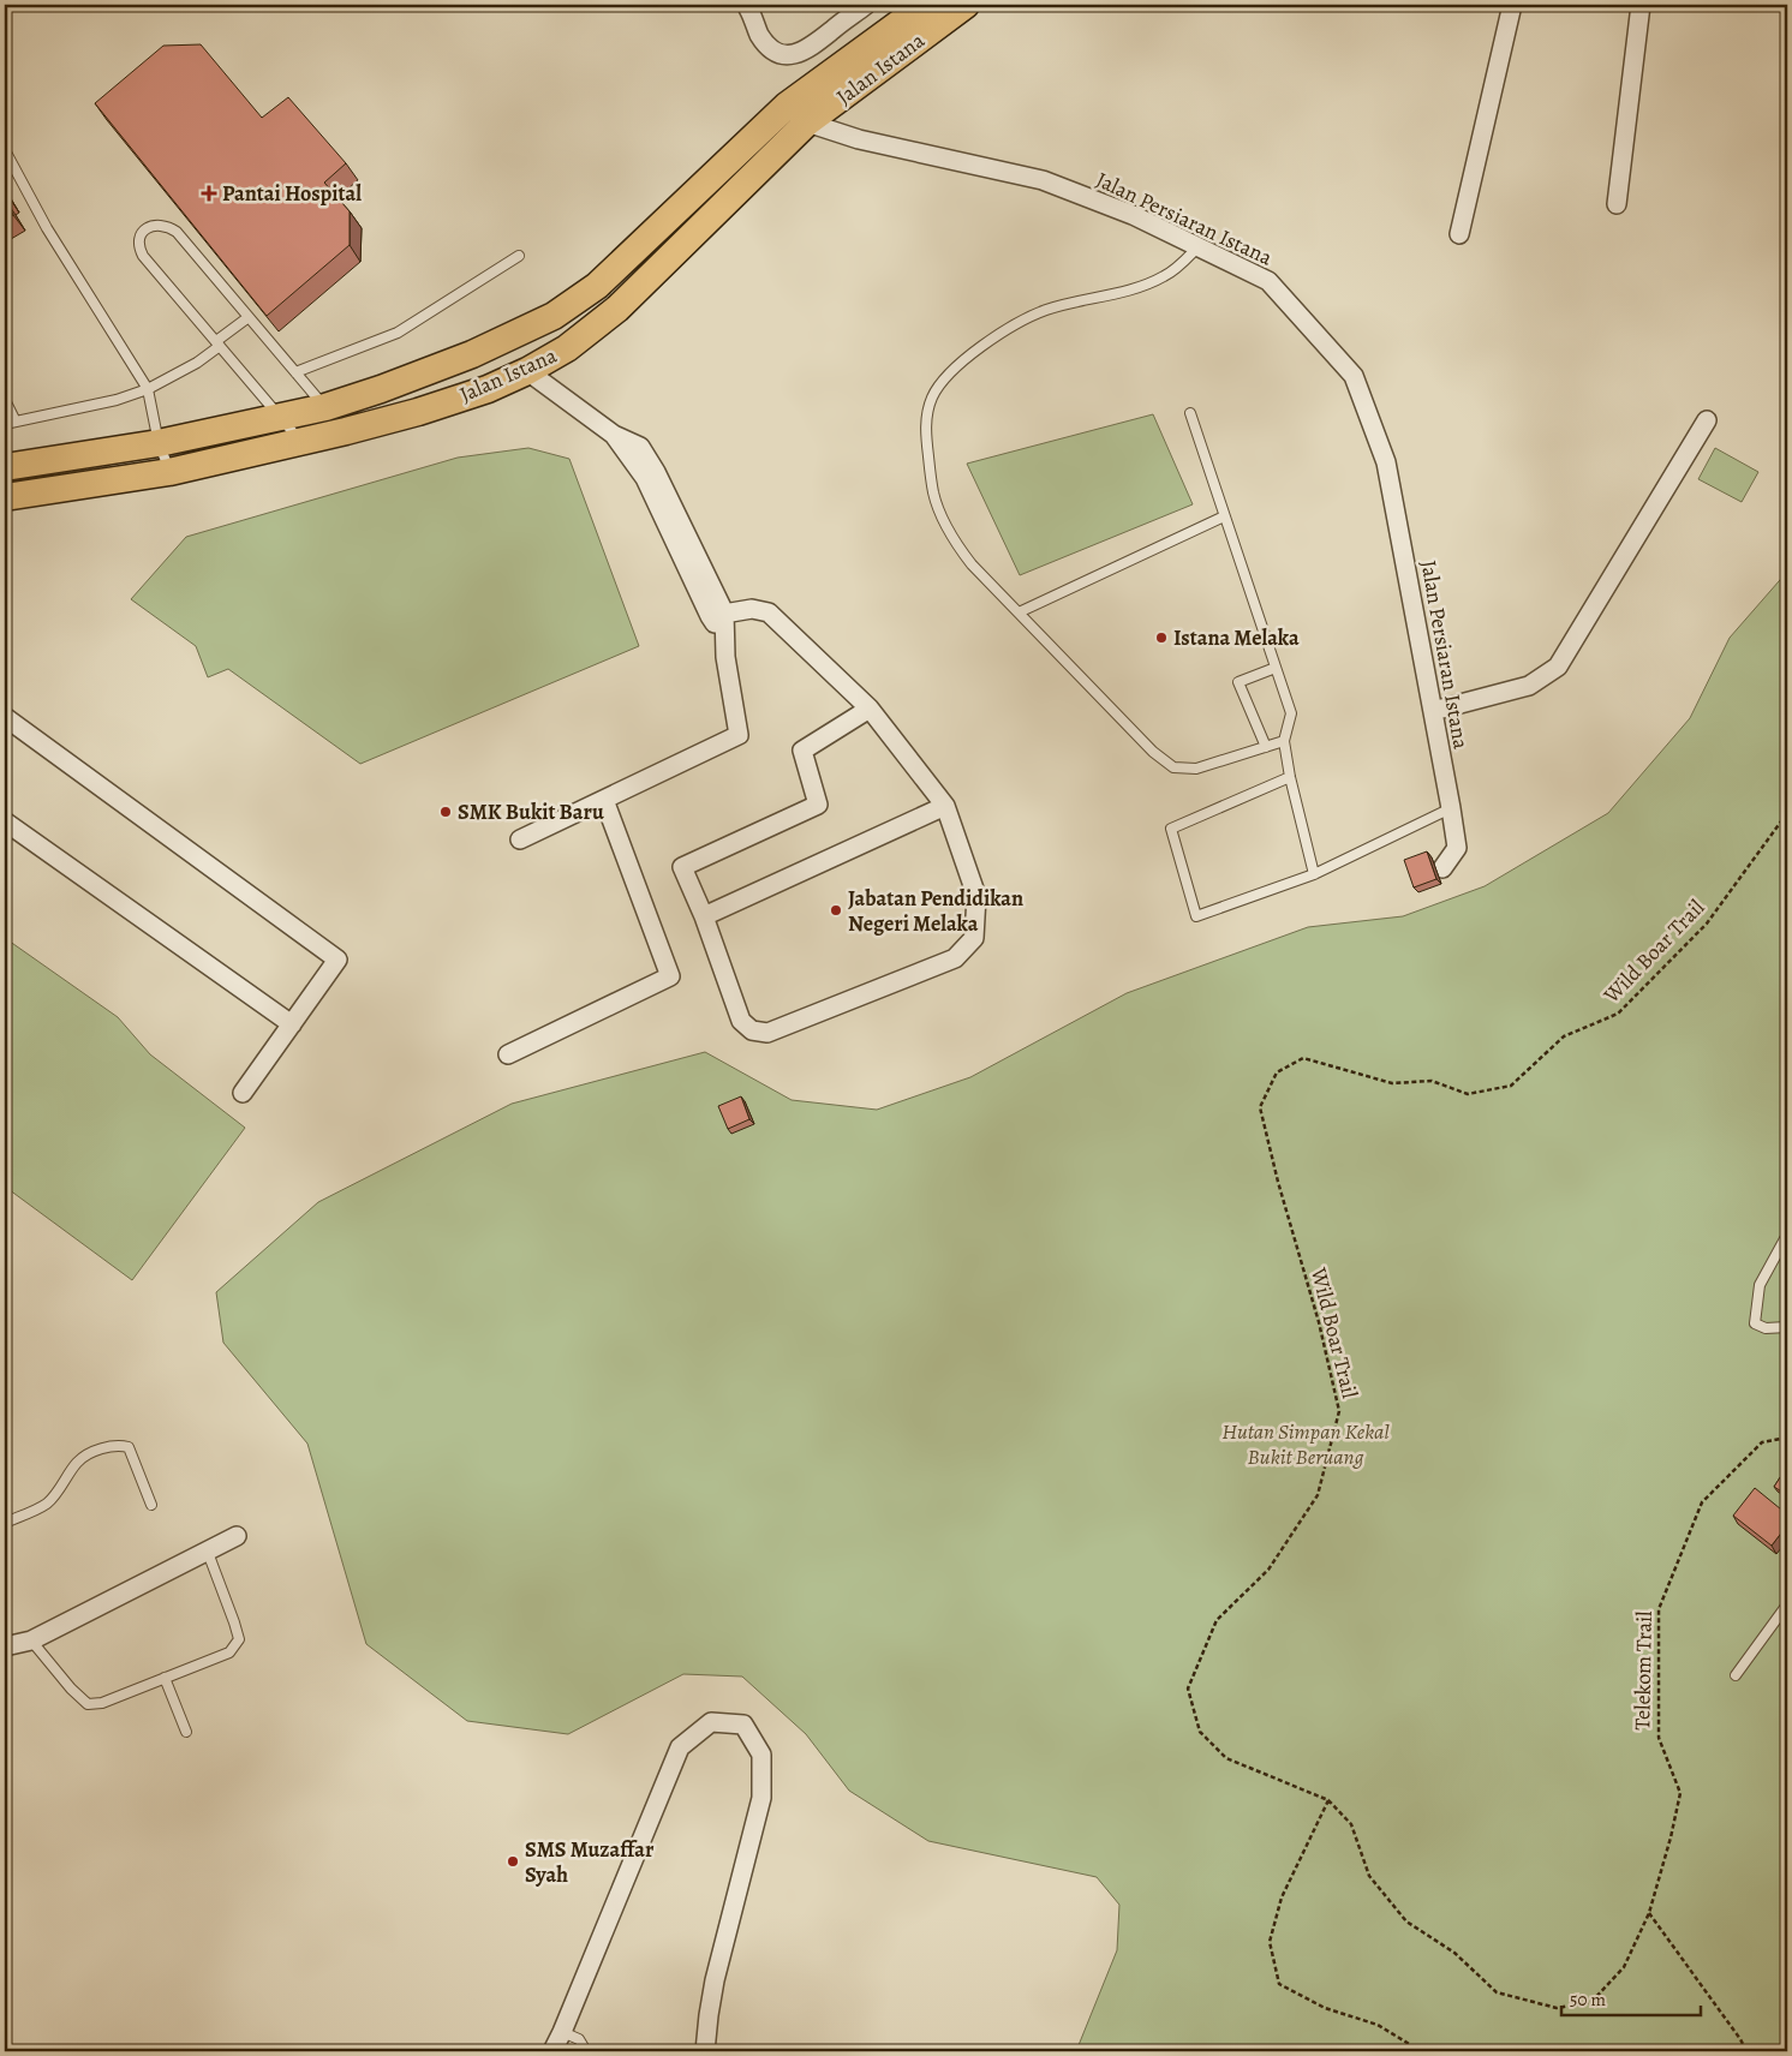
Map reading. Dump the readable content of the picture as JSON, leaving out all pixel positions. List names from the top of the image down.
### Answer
{
  "streets": {
    "main road": ["Jalan Istana"],
    "street": ["Jalan Persiaran Istana"],
    "path": ["Wild Boar Trail", "Telekom Trail"]
  },
  "crossings": [
    ["Jalan Istana", "Jalan Persiaran Istana"],
    ["Wild Boar Trail", "Telekom Trail"]
  ],
  "parks": ["Hutan Simpan Kekal Bukit Beruang"],
  "places": {
    "health": ["Pantai Hospital"],
    "other": [
      "Istana Melaka",
      "SMK Bukit Baru",
      "Jabatan Pendidikan Negeri Melaka",
      "SMS Muzaffar Syah"
    ]
  },
  "scale_bar": "50 m"
}
